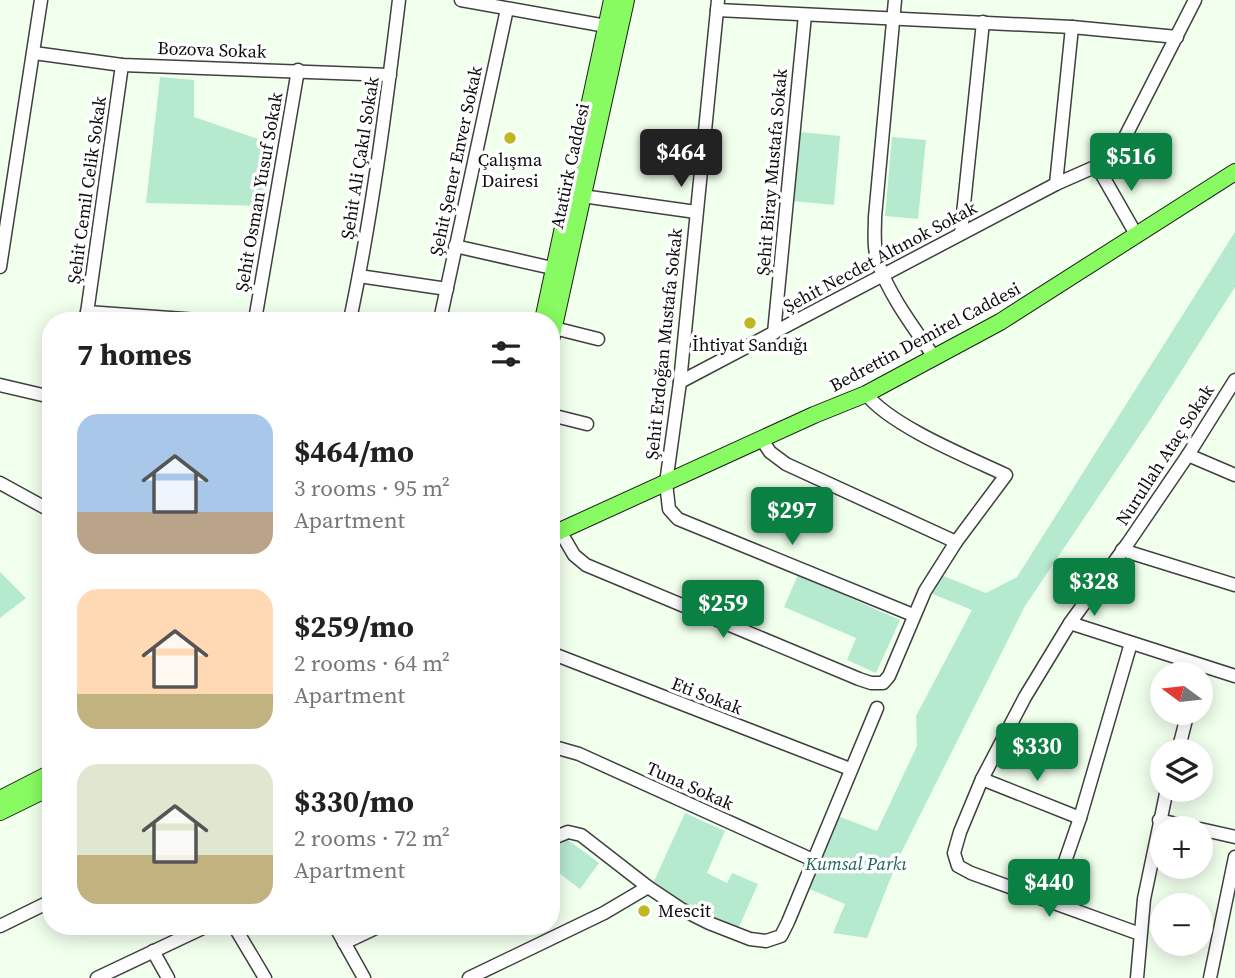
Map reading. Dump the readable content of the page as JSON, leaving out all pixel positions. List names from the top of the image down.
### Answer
{
  "streets": {
    "main road": ["Atatürk Caddesi", "Bedrettin Demirel Caddesi"],
    "street": [
      "Bozova Sokak",
      "Şehit Ali Çakıl Sokak",
      "Şehit Şener Enver Sokak",
      "Şehit Biray Mustafa Sokak",
      "Şehit Cemil Celik Sokak",
      "Şehit Osman Yusuf Sokak",
      "Şehit Necdet Altınok Sokak",
      "Şehit Erdoğan Mustafa Sokak",
      "Nurullah Ataç Sokak",
      "Eti Sokak",
      "Tuna Sokak"
    ]
  },
  "crossings": [
    ["Bozova Sokak", "Şehit Ali Çakıl Sokak"],
    ["Bozova Sokak", "Şehit Cemil Celik Sokak"],
    ["Bozova Sokak", "Şehit Osman Yusuf Sokak"],
    ["Şehit Biray Mustafa Sokak", "Şehit Necdet Altınok Sokak"],
    ["Şehit Necdet Altınok Sokak", "Şehit Erdoğan Mustafa Sokak"],
    ["Bedrettin Demirel Caddesi", "Şehit Erdoğan Mustafa Sokak"]
  ],
  "parks": ["Kumsal Parkı"],
  "places": ["Çalışma Dairesi", "İhtiyat Sandığı", "Mescit"],
  "north": "left",
  "page": {
    "price": [
      "$464",
      "$516",
      "$297",
      "$328",
      "$259",
      "$330",
      "$440"
    ],
    "heading": "7 homes",
    "list": [
      {
        "name": "$464/mo",
        "note": "3 rooms · 95 m² · Apartment"
      },
      {
        "name": "$259/mo",
        "note": "2 rooms · 64 m² · Apartment"
      },
      {
        "name": "$330/mo",
        "note": "2 rooms · 72 m² · Apartment"
      }
    ],
    "map_buttons": ["+", "−"]
  }
}
